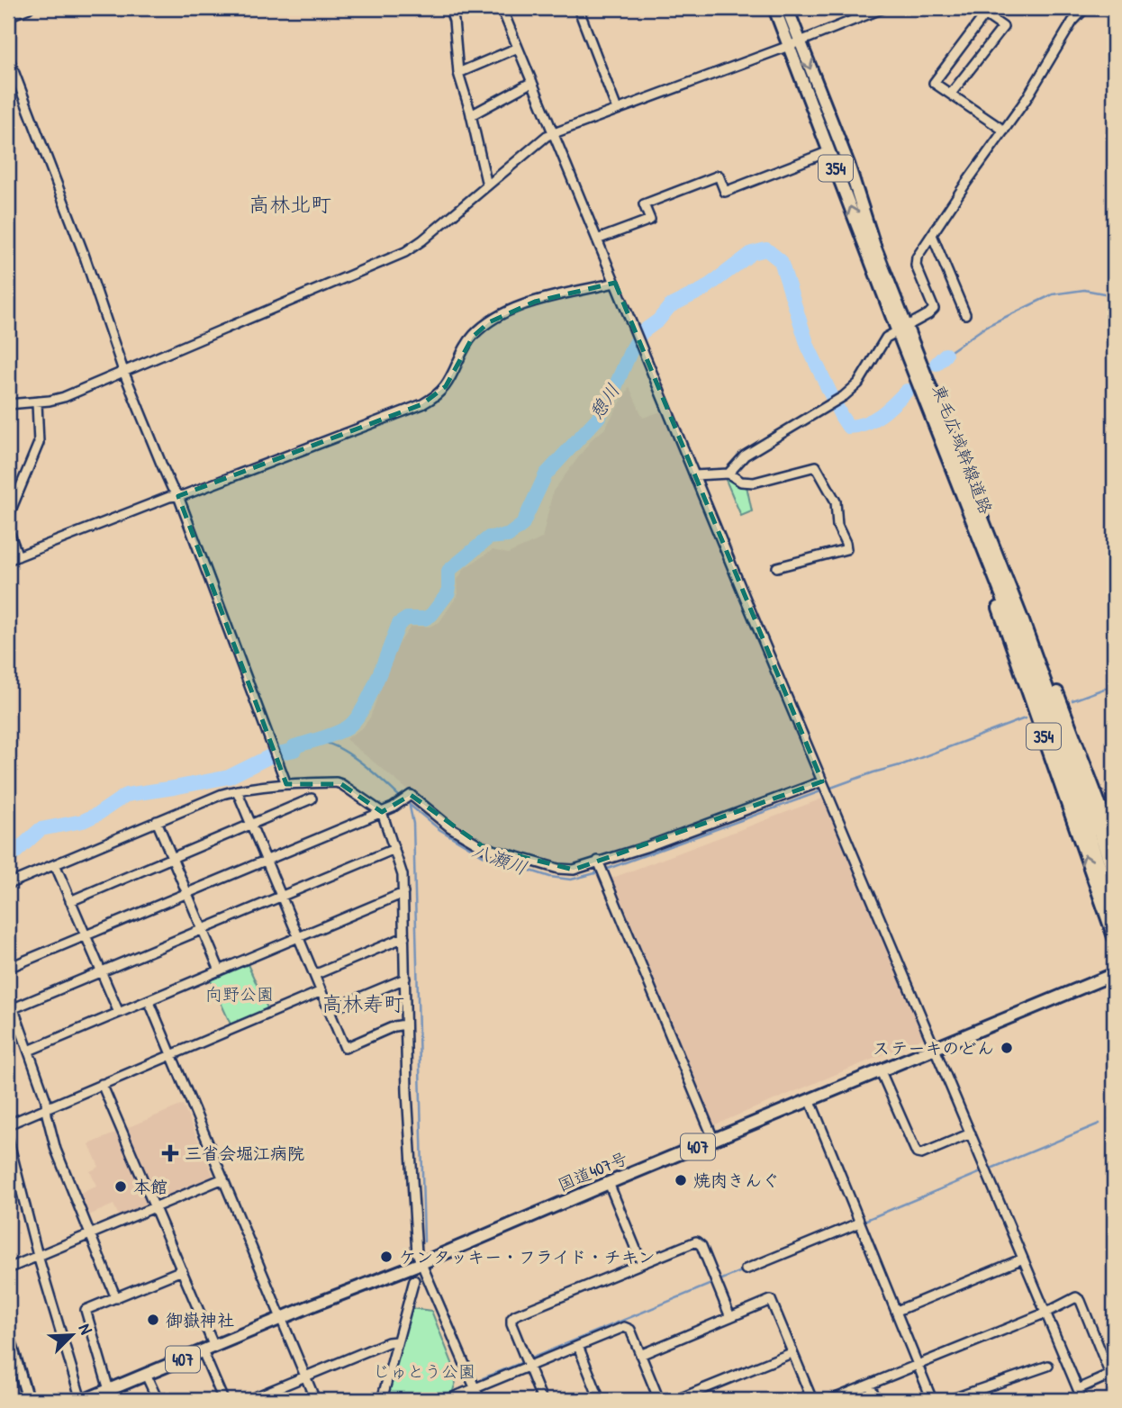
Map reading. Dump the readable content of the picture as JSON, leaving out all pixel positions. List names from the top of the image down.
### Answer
{
  "streets": {
    "highway": [
      "354",
      "東毛広域幹線道路",
      "407",
      "国道407号"
    ]
  },
  "crossings": [
    ["354", "東毛広域幹線道路"]
  ],
  "districts": ["高林北町", "高林寿町"],
  "water": ["憩川", "八瀬川"],
  "parks": ["向野公園", "じゅとう公園"],
  "places": {
    "other": [
      "ステーキのどん",
      "焼肉きんぐ",
      "本館",
      "ケンタッキー・フライド・チキン",
      "御嶽神社"
    ],
    "health": ["三省会堀江病院"]
  },
  "north": "top right"
}
